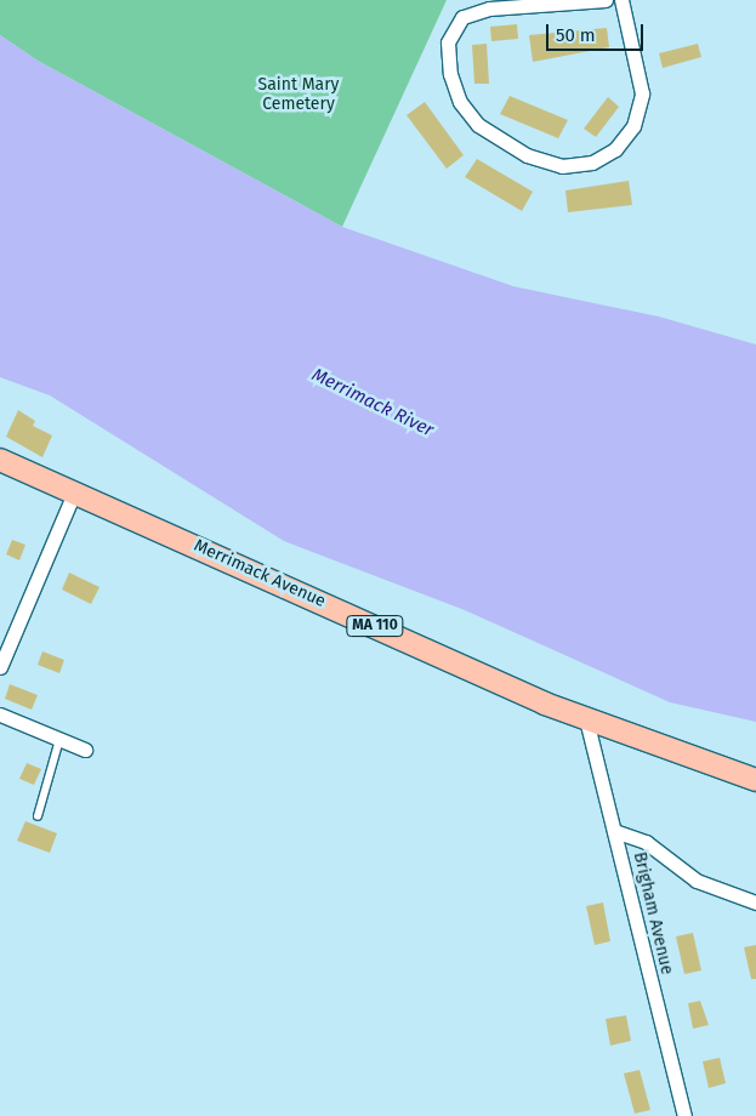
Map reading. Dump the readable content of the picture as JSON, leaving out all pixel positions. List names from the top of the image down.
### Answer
{
  "streets": {
    "main road": ["Merrimack Avenue", "MA 110"],
    "street": ["Brigham Avenue"]
  },
  "crossings": [
    ["Merrimack Avenue", "Brigham Avenue"]
  ],
  "water": ["Merrimack River"],
  "parks": ["Saint Mary Cemetery"],
  "scale_bar": "50 m"
}
